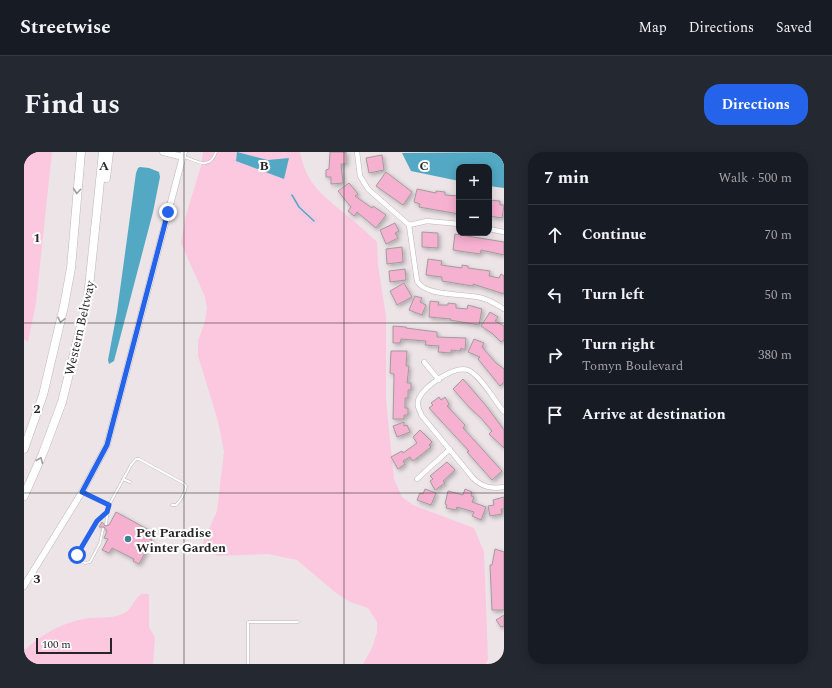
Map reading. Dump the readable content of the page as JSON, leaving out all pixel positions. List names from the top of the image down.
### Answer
{
  "streets": {
    "highway": ["Western Beltway"]
  },
  "places": ["Pet Paradise Winter Garden"],
  "scale_bar": "100 m",
  "page": {
    "header": "Streetwise",
    "nav": ["Map", "Directions", "Saved"],
    "title": "Find us",
    "buttons": "Directions",
    "heading": ["7 min", "Walk · 500 m"],
    "map_buttons": ["+", "−"],
    "list": [
      ["Continue", "70 m"],
      ["Turn left", "50 m"],
      ["Turn right", "Tomyn Boulevard", "380 m"],
      "Arrive at destination"
    ],
    "scale": "100 m"
  },
  "grid": {
    "columns": ["A", "B", "C"],
    "rows": ["1", "2", "3"]
  }
}
